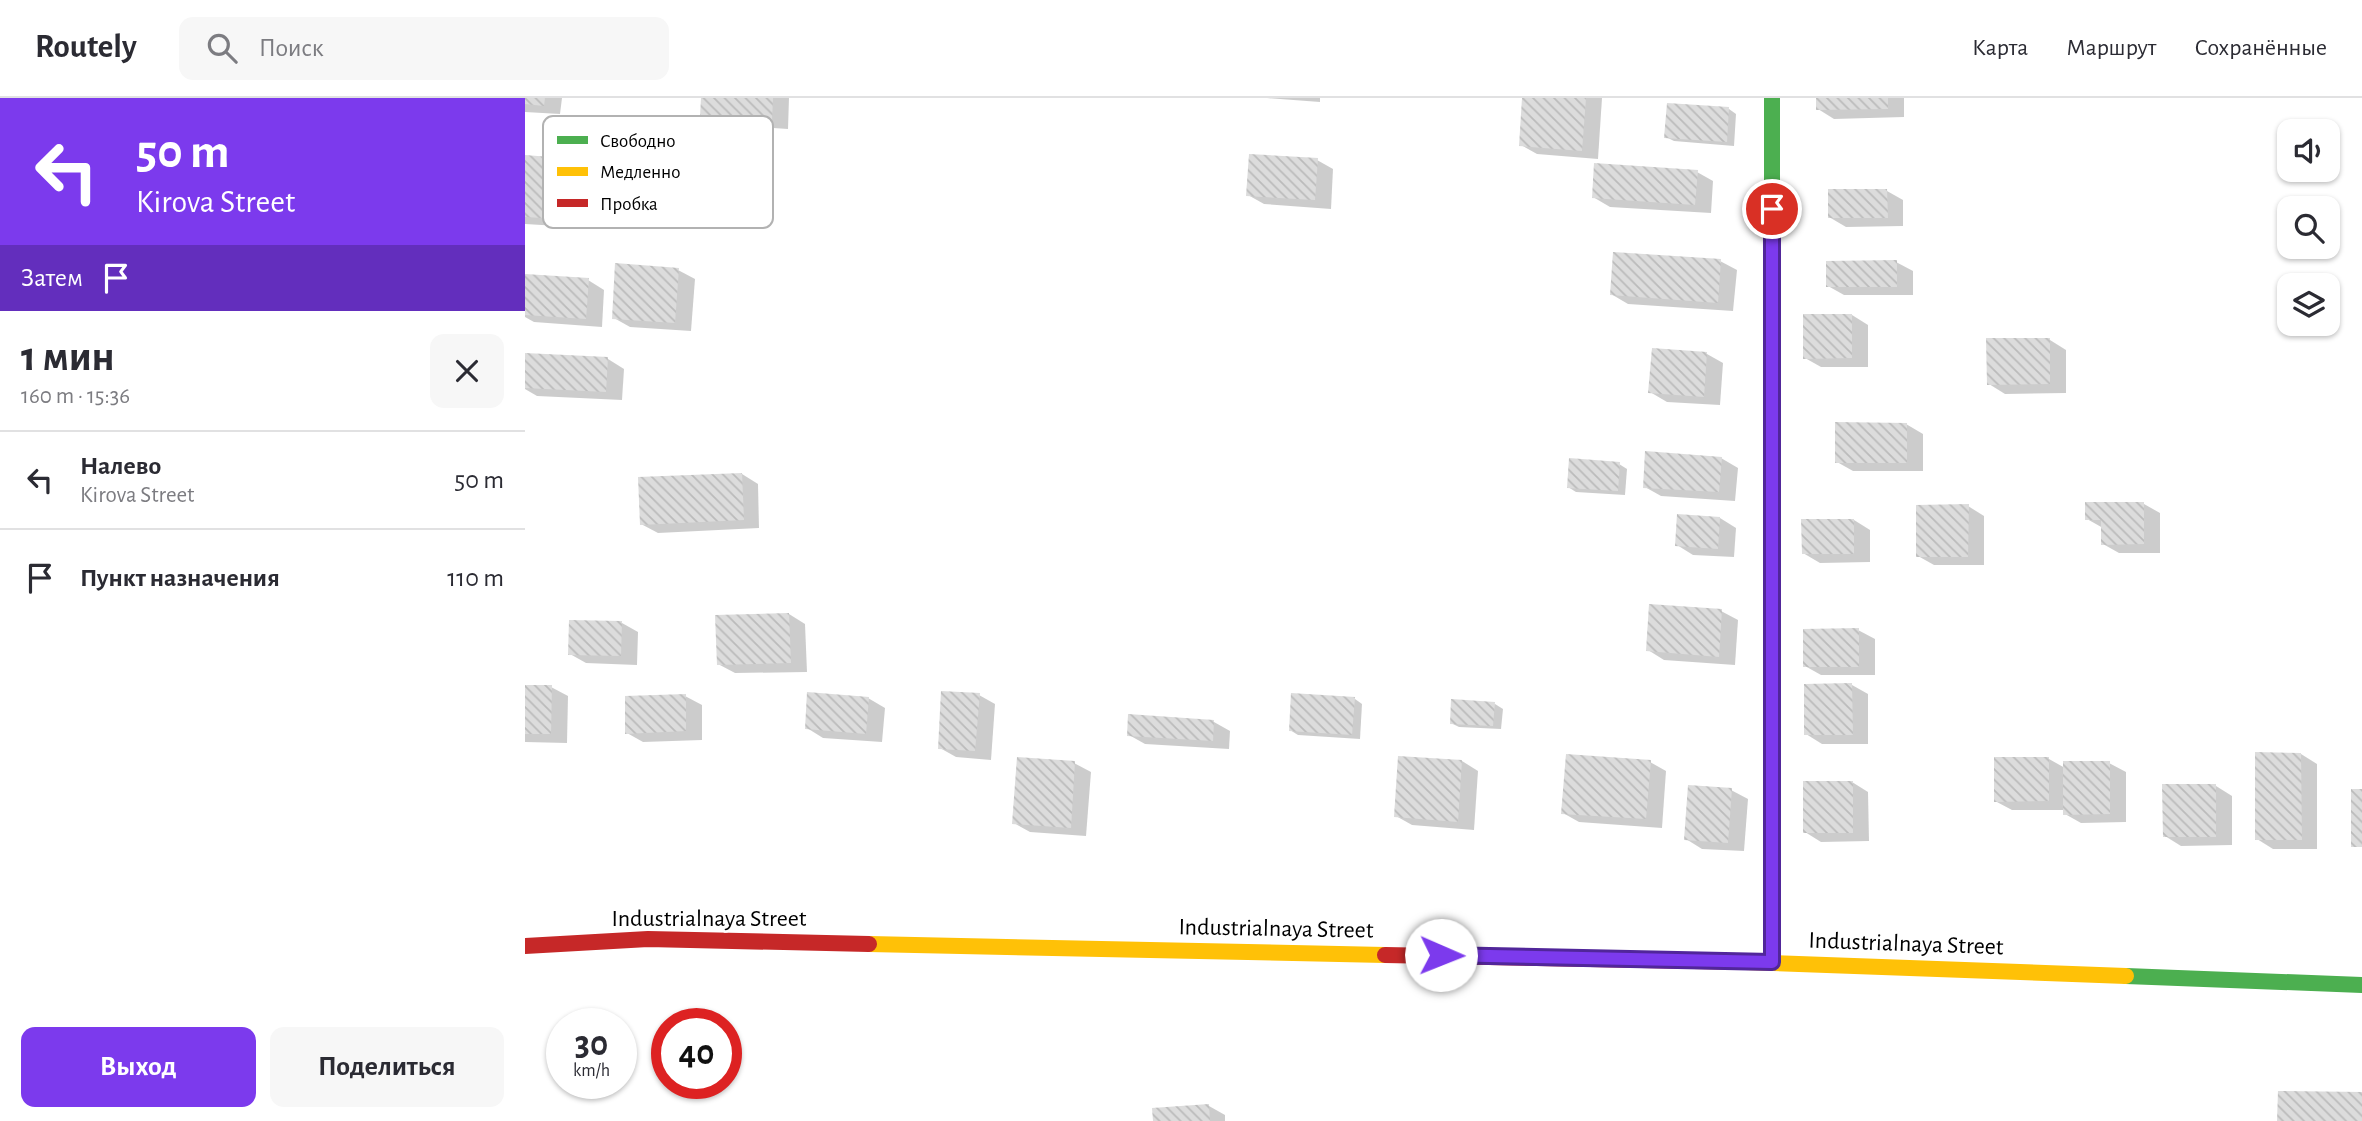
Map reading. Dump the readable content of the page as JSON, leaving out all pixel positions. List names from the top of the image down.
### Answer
{
  "streets": {
    "street": ["Industrialnaya Street"]
  },
  "legend": ["Свободно", "Медленно", "Пробка"],
  "page": {
    "header": "Routely",
    "search": "Поиск",
    "nav": ["Карта", "Маршрут", "Сохранённые"],
    "turn": ["50 m", "Kirova Street"],
    "then": "Затем",
    "heading": ["1 мин", "160 m · 15:36"],
    "list": [
      {
        "name": "Налево",
        "note": "Kirova Street",
        "value": "50 m"
      },
      {
        "name": "Пункт назначения",
        "value": "110 m"
      }
    ],
    "speed": "30 km/h",
    "limit": "40",
    "buttons": ["Выход", "Поделиться"]
  }
}
